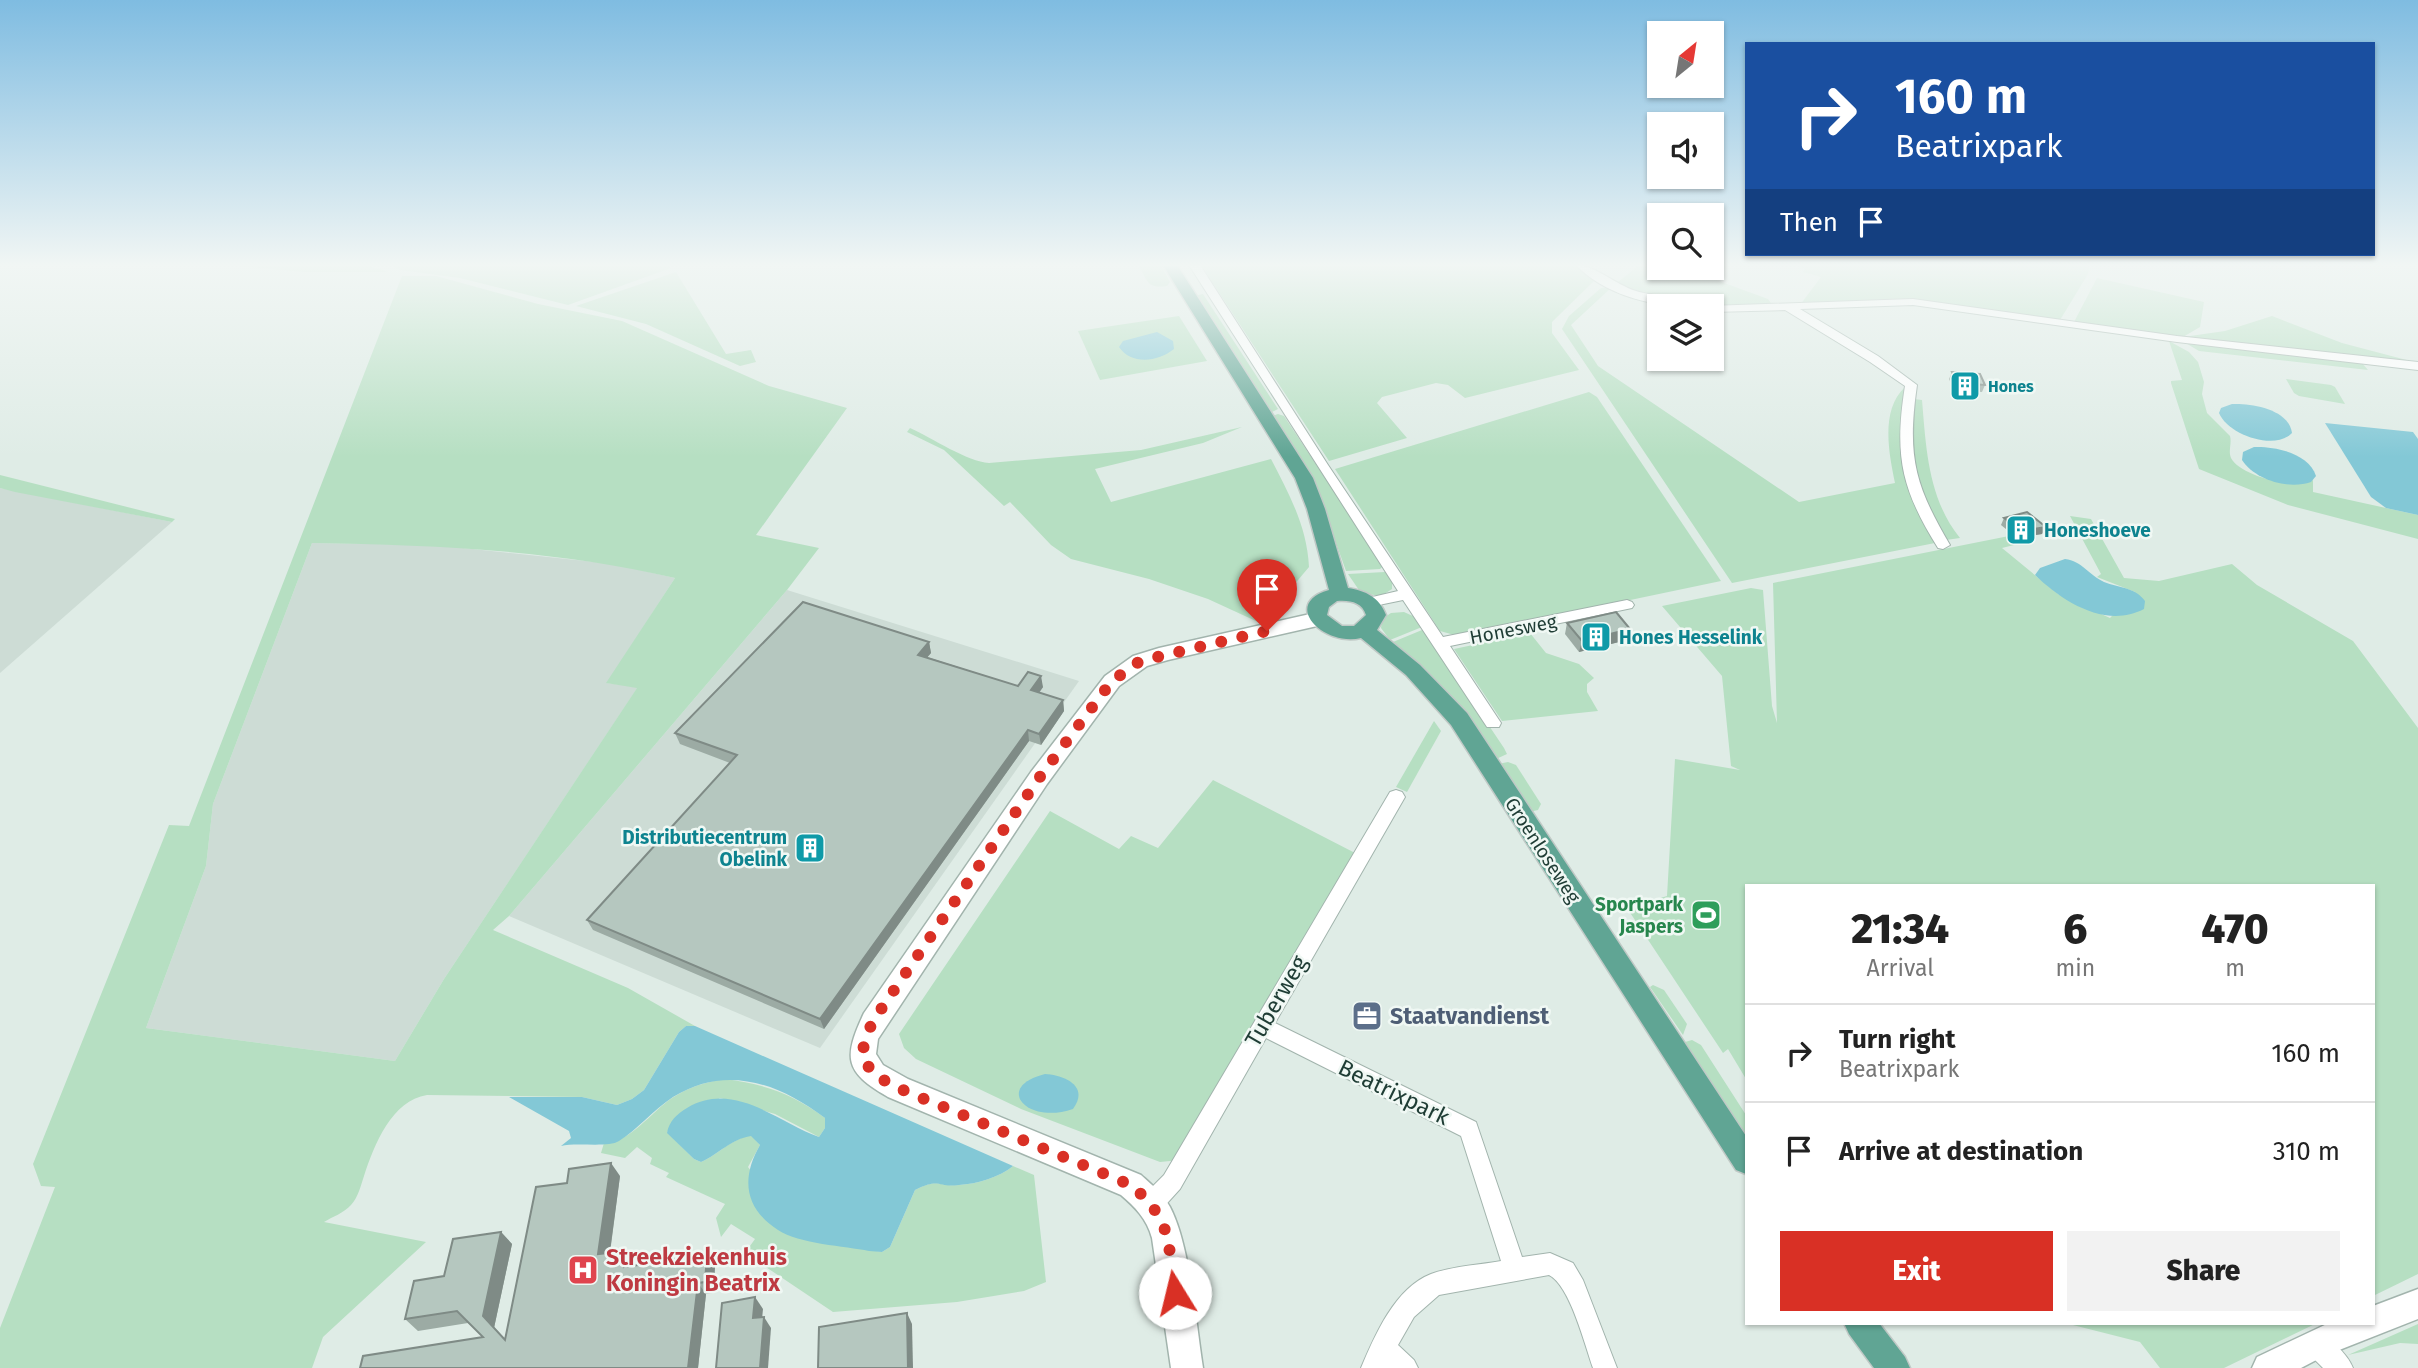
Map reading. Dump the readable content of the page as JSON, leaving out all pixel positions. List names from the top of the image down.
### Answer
{
  "streets": {
    "main road": ["Groenloseweg"],
    "street": ["Honesweg", "Tuberweg", "Beatrixpark"]
  },
  "crossings": [
    ["Tuberweg", "Beatrixpark"]
  ],
  "places": {
    "building": [
      "Hones",
      "Honeshoeve",
      "Hones Hesselink",
      "Distributiecentrum Obelink"
    ],
    "sports": ["Sportpark Jaspers"],
    "office": ["Staatvandienst"],
    "hospital": ["Streekziekenhuis Koningin Beatrix"]
  },
  "north": "top right",
  "page": {
    "turn": ["160 m", "Beatrixpark"],
    "then": "Then",
    "eta": [
      "21:34",
      "Arrival",
      "6",
      "min",
      "470",
      "m"
    ],
    "list": [
      {
        "name": "Turn right",
        "note": "Beatrixpark",
        "value": "160 m"
      },
      {
        "name": "Arrive at destination",
        "value": "310 m"
      }
    ],
    "buttons": ["Exit", "Share"]
  }
}
